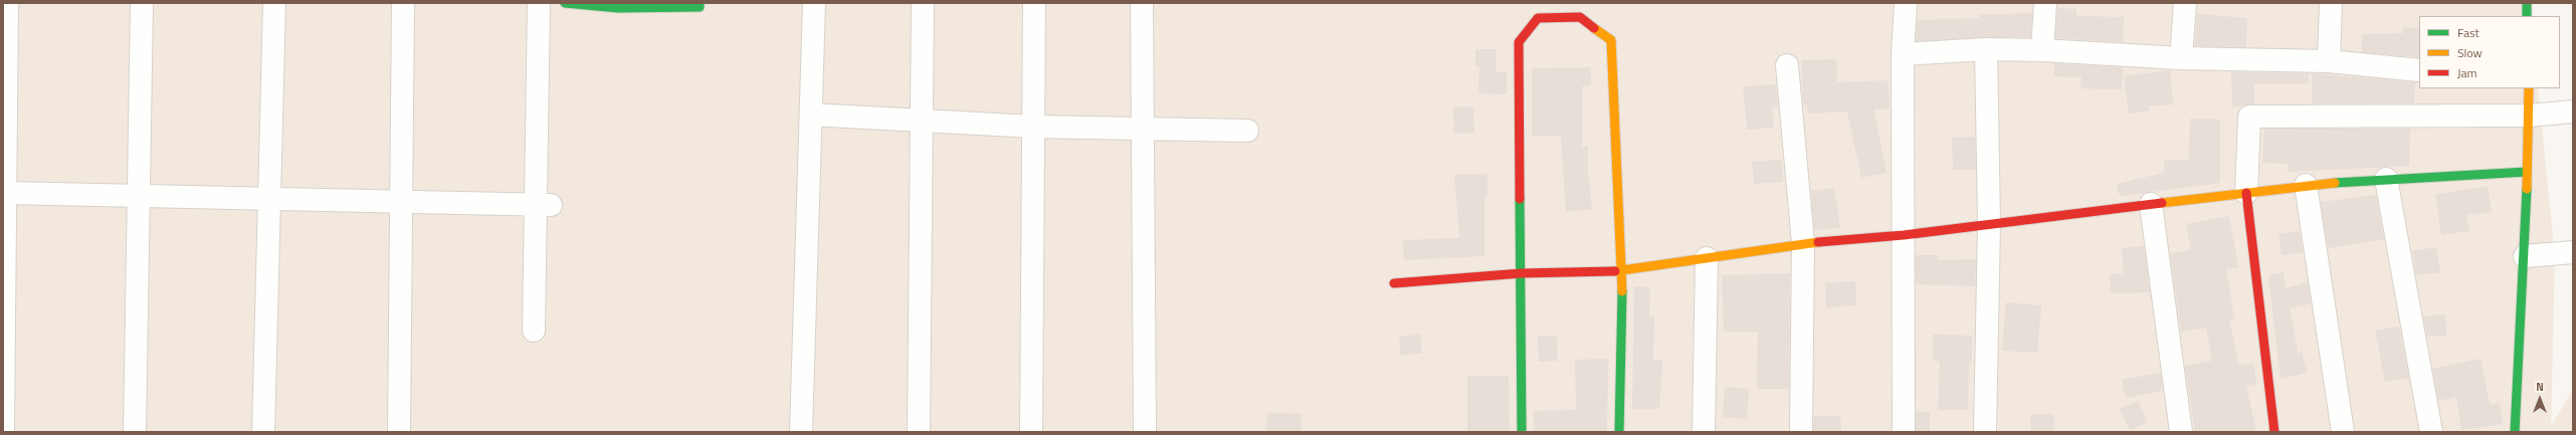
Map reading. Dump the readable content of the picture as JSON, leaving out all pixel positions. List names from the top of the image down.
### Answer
{
  "legend": ["Fast", "Slow", "Jam"],
  "north": "top"
}
